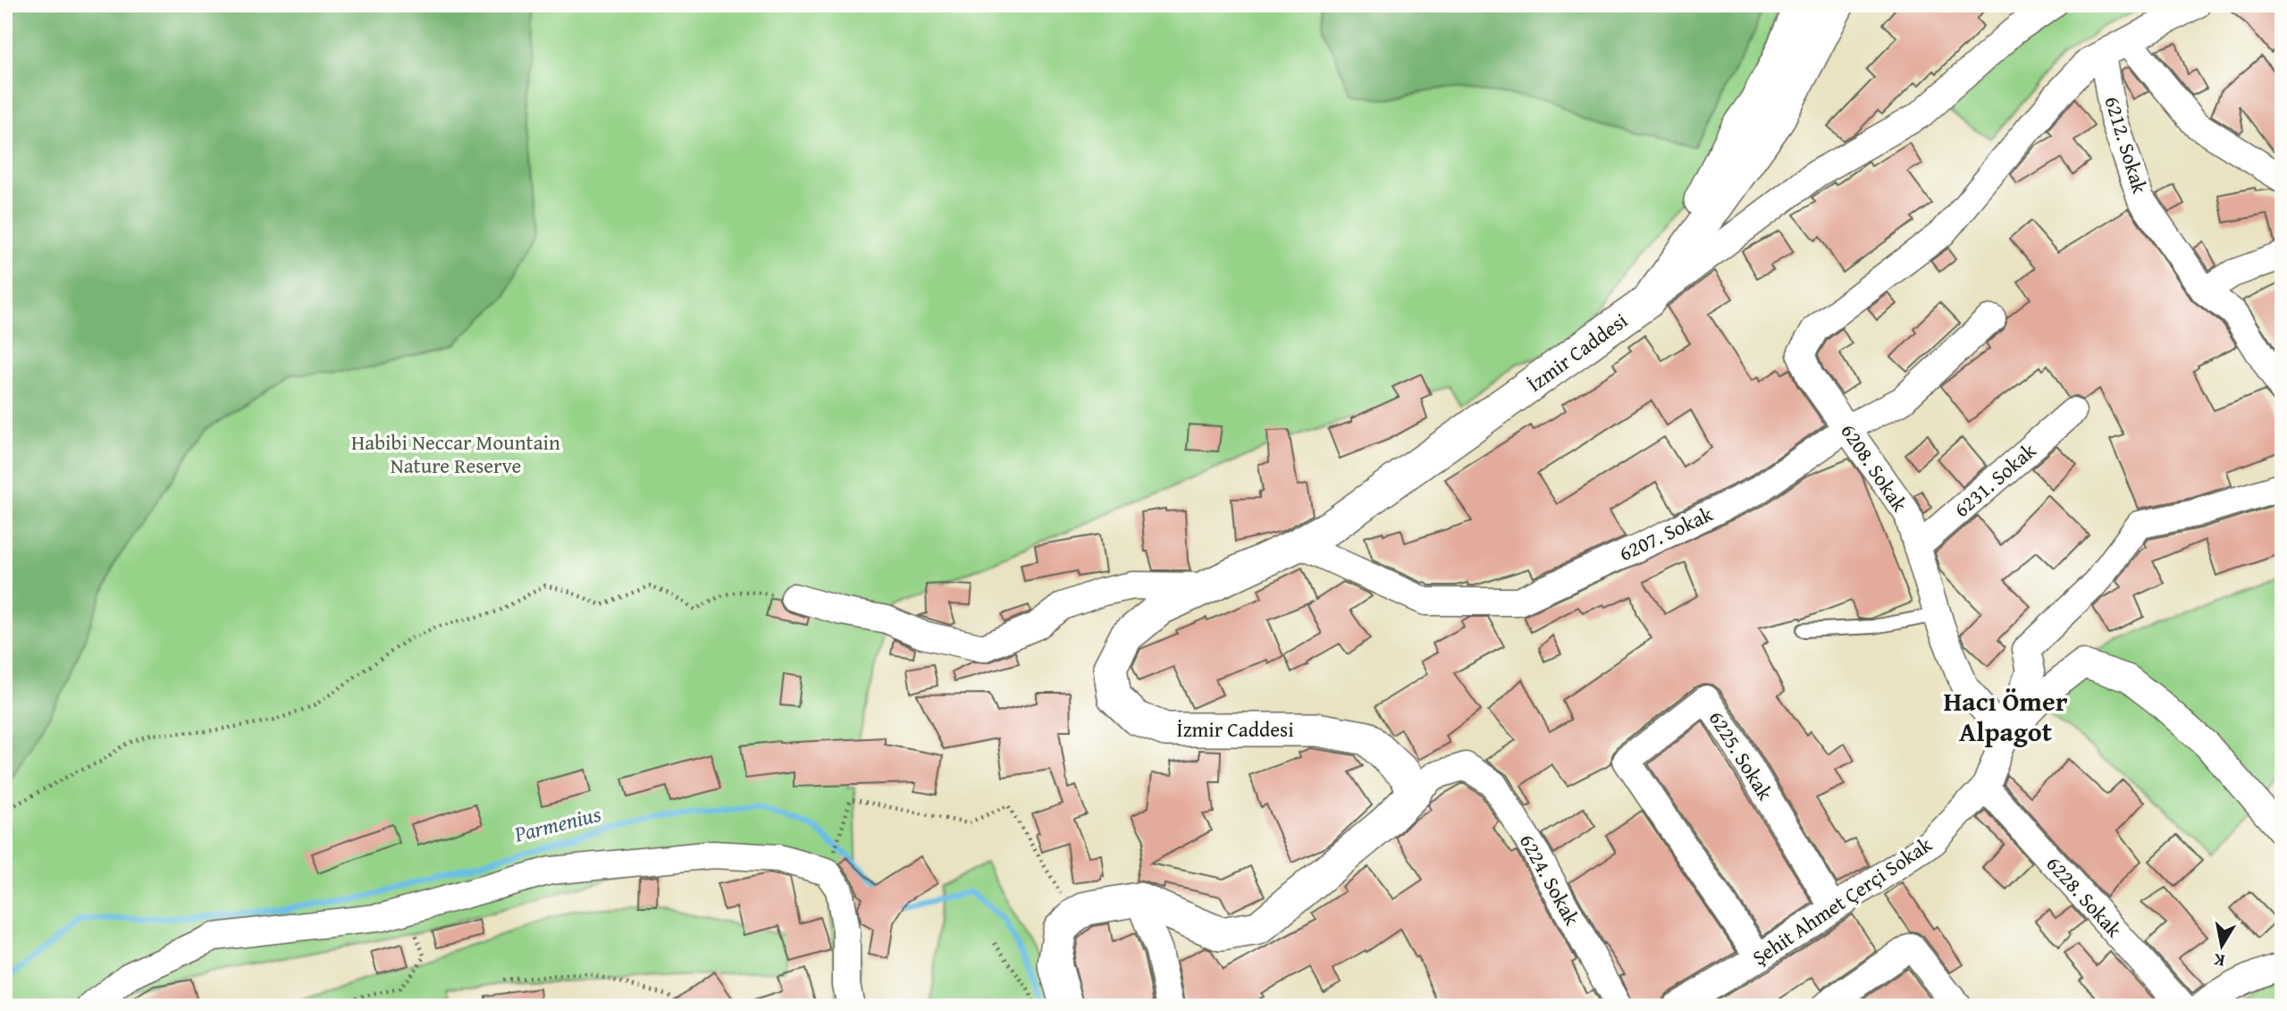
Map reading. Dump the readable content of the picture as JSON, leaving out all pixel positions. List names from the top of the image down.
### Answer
{
  "streets": {
    "street": [
      "6212. Sokak",
      "İzmir Caddesi",
      "6208. Sokak",
      "6231. Sokak",
      "6207. Sokak",
      "6225. Sokak",
      "6224. Sokak",
      "6228. Sokak",
      "Şehit Ahmet Çerçi Sokak"
    ]
  },
  "crossings": [
    ["6212. Sokak", "6208. Sokak"],
    ["İzmir Caddesi", "6207. Sokak"],
    ["İzmir Caddesi", "6224. Sokak"],
    ["6208. Sokak", "6231. Sokak"],
    ["6208. Sokak", "6207. Sokak"],
    ["6208. Sokak", "Şehit Ahmet Çerçi Sokak"],
    ["6225. Sokak", "Şehit Ahmet Çerçi Sokak"],
    ["6228. Sokak", "Şehit Ahmet Çerçi Sokak"]
  ],
  "districts": ["Hacı Ömer Alpagot"],
  "water": ["Parmenius"],
  "parks": ["Habibi Neccar Mountain Nature Reserve"],
  "north": "bottom"
}
